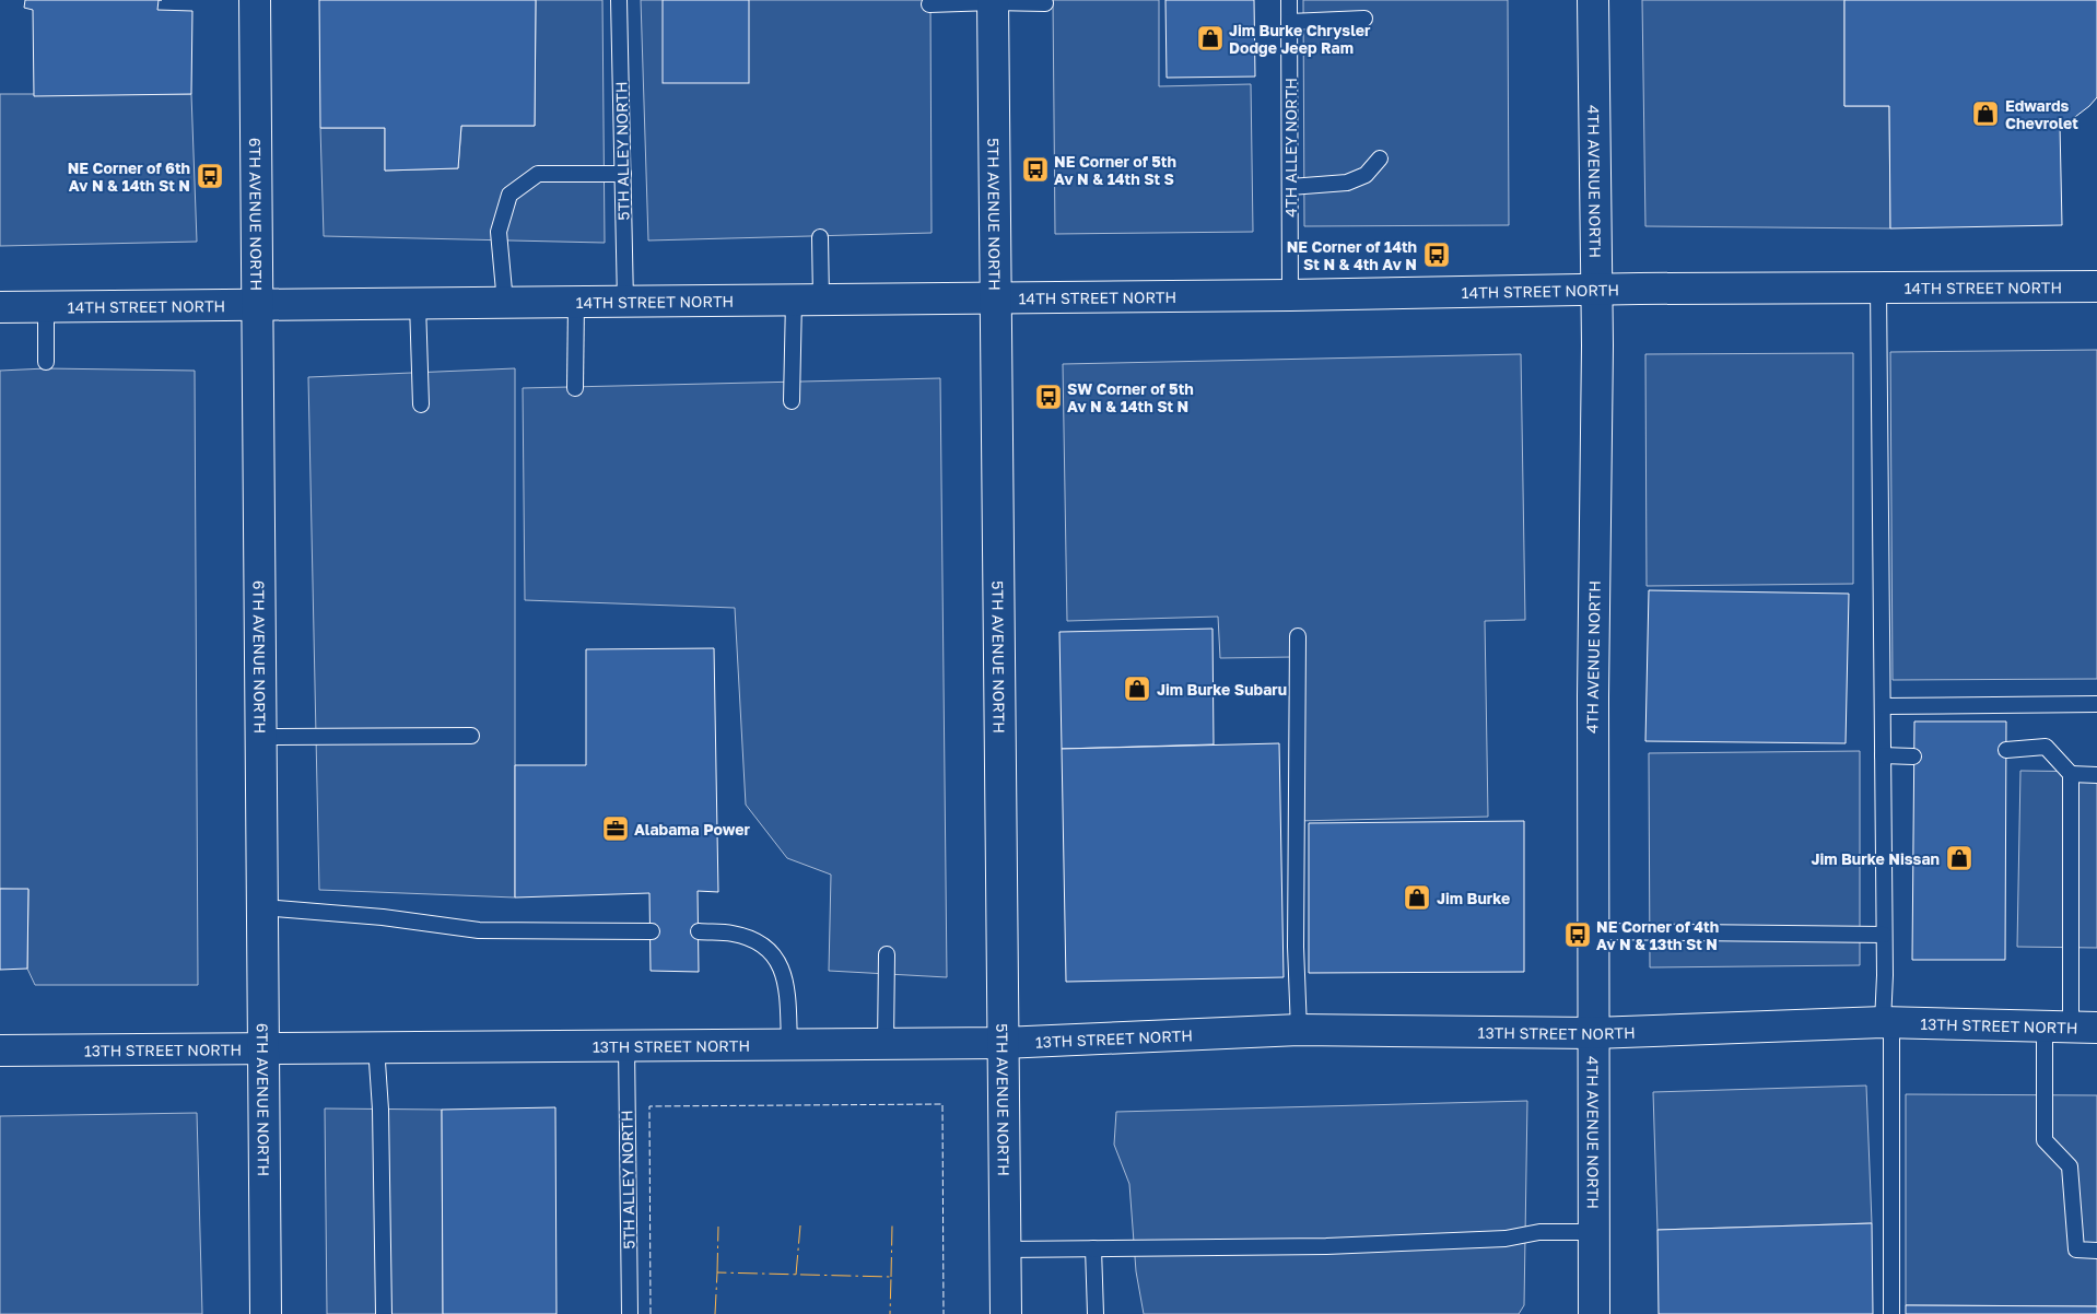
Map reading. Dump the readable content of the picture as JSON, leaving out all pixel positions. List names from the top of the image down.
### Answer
{
  "streets": {
    "street": [
      "4TH AVENUE NORTH",
      "6TH AVENUE NORTH",
      "5TH AVENUE NORTH",
      "14TH STREET NORTH",
      "13TH STREET NORTH"
    ],
    "lane": ["4TH ALLEY NORTH", "5TH ALLEY NORTH"]
  },
  "crossings": [
    ["4TH ALLEY NORTH", "14TH STREET NORTH"],
    ["5TH ALLEY NORTH", "14TH STREET NORTH"],
    ["5TH ALLEY NORTH", "13TH STREET NORTH"],
    ["4TH AVENUE NORTH", "14TH STREET NORTH"],
    ["4TH AVENUE NORTH", "13TH STREET NORTH"],
    ["6TH AVENUE NORTH", "14TH STREET NORTH"],
    ["6TH AVENUE NORTH", "13TH STREET NORTH"],
    ["5TH AVENUE NORTH", "14TH STREET NORTH"],
    ["5TH AVENUE NORTH", "13TH STREET NORTH"]
  ],
  "places": {
    "shop": [
      "Jim Burke Chrysler Dodge Jeep Ram",
      "Edwards Chevrolet",
      "Jim Burke Subaru",
      "Jim Burke Nissan",
      "Jim Burke"
    ],
    "bus stop": [
      "NE Corner of 5th Av N & 14th St S",
      "NE Corner of 6th Av N & 14th St N",
      "NE Corner of 14th St N & 4th Av N",
      "SW Corner of 5th Av N & 14th St N",
      "NE Corner of 4th Av N & 13th St N"
    ],
    "office": ["Alabama Power"]
  }
}
